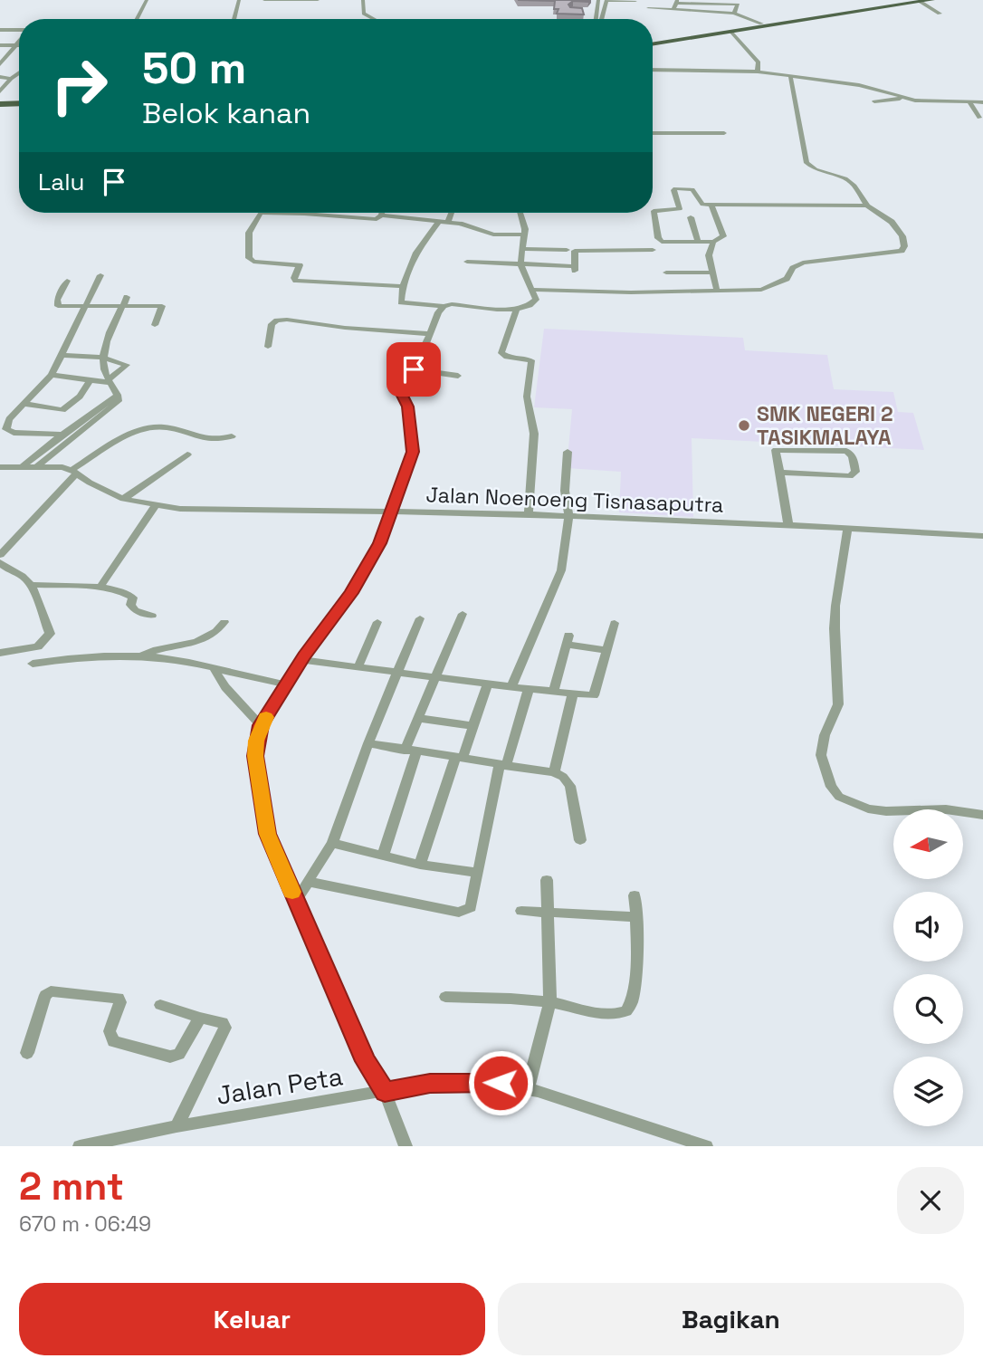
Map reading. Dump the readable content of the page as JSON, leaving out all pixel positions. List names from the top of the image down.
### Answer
{
  "streets": {
    "street": ["Jalan Noenoeng Tisnasaputra", "Jalan Peta"]
  },
  "places": ["SMK NEGERI 2 TASIKMALAYA"],
  "north": "left",
  "page": {
    "turn": ["50 m", "Belok kanan"],
    "then": "Lalu",
    "heading": ["2 mnt", "670 m · 06:49"],
    "buttons": ["Keluar", "Bagikan"]
  }
}
